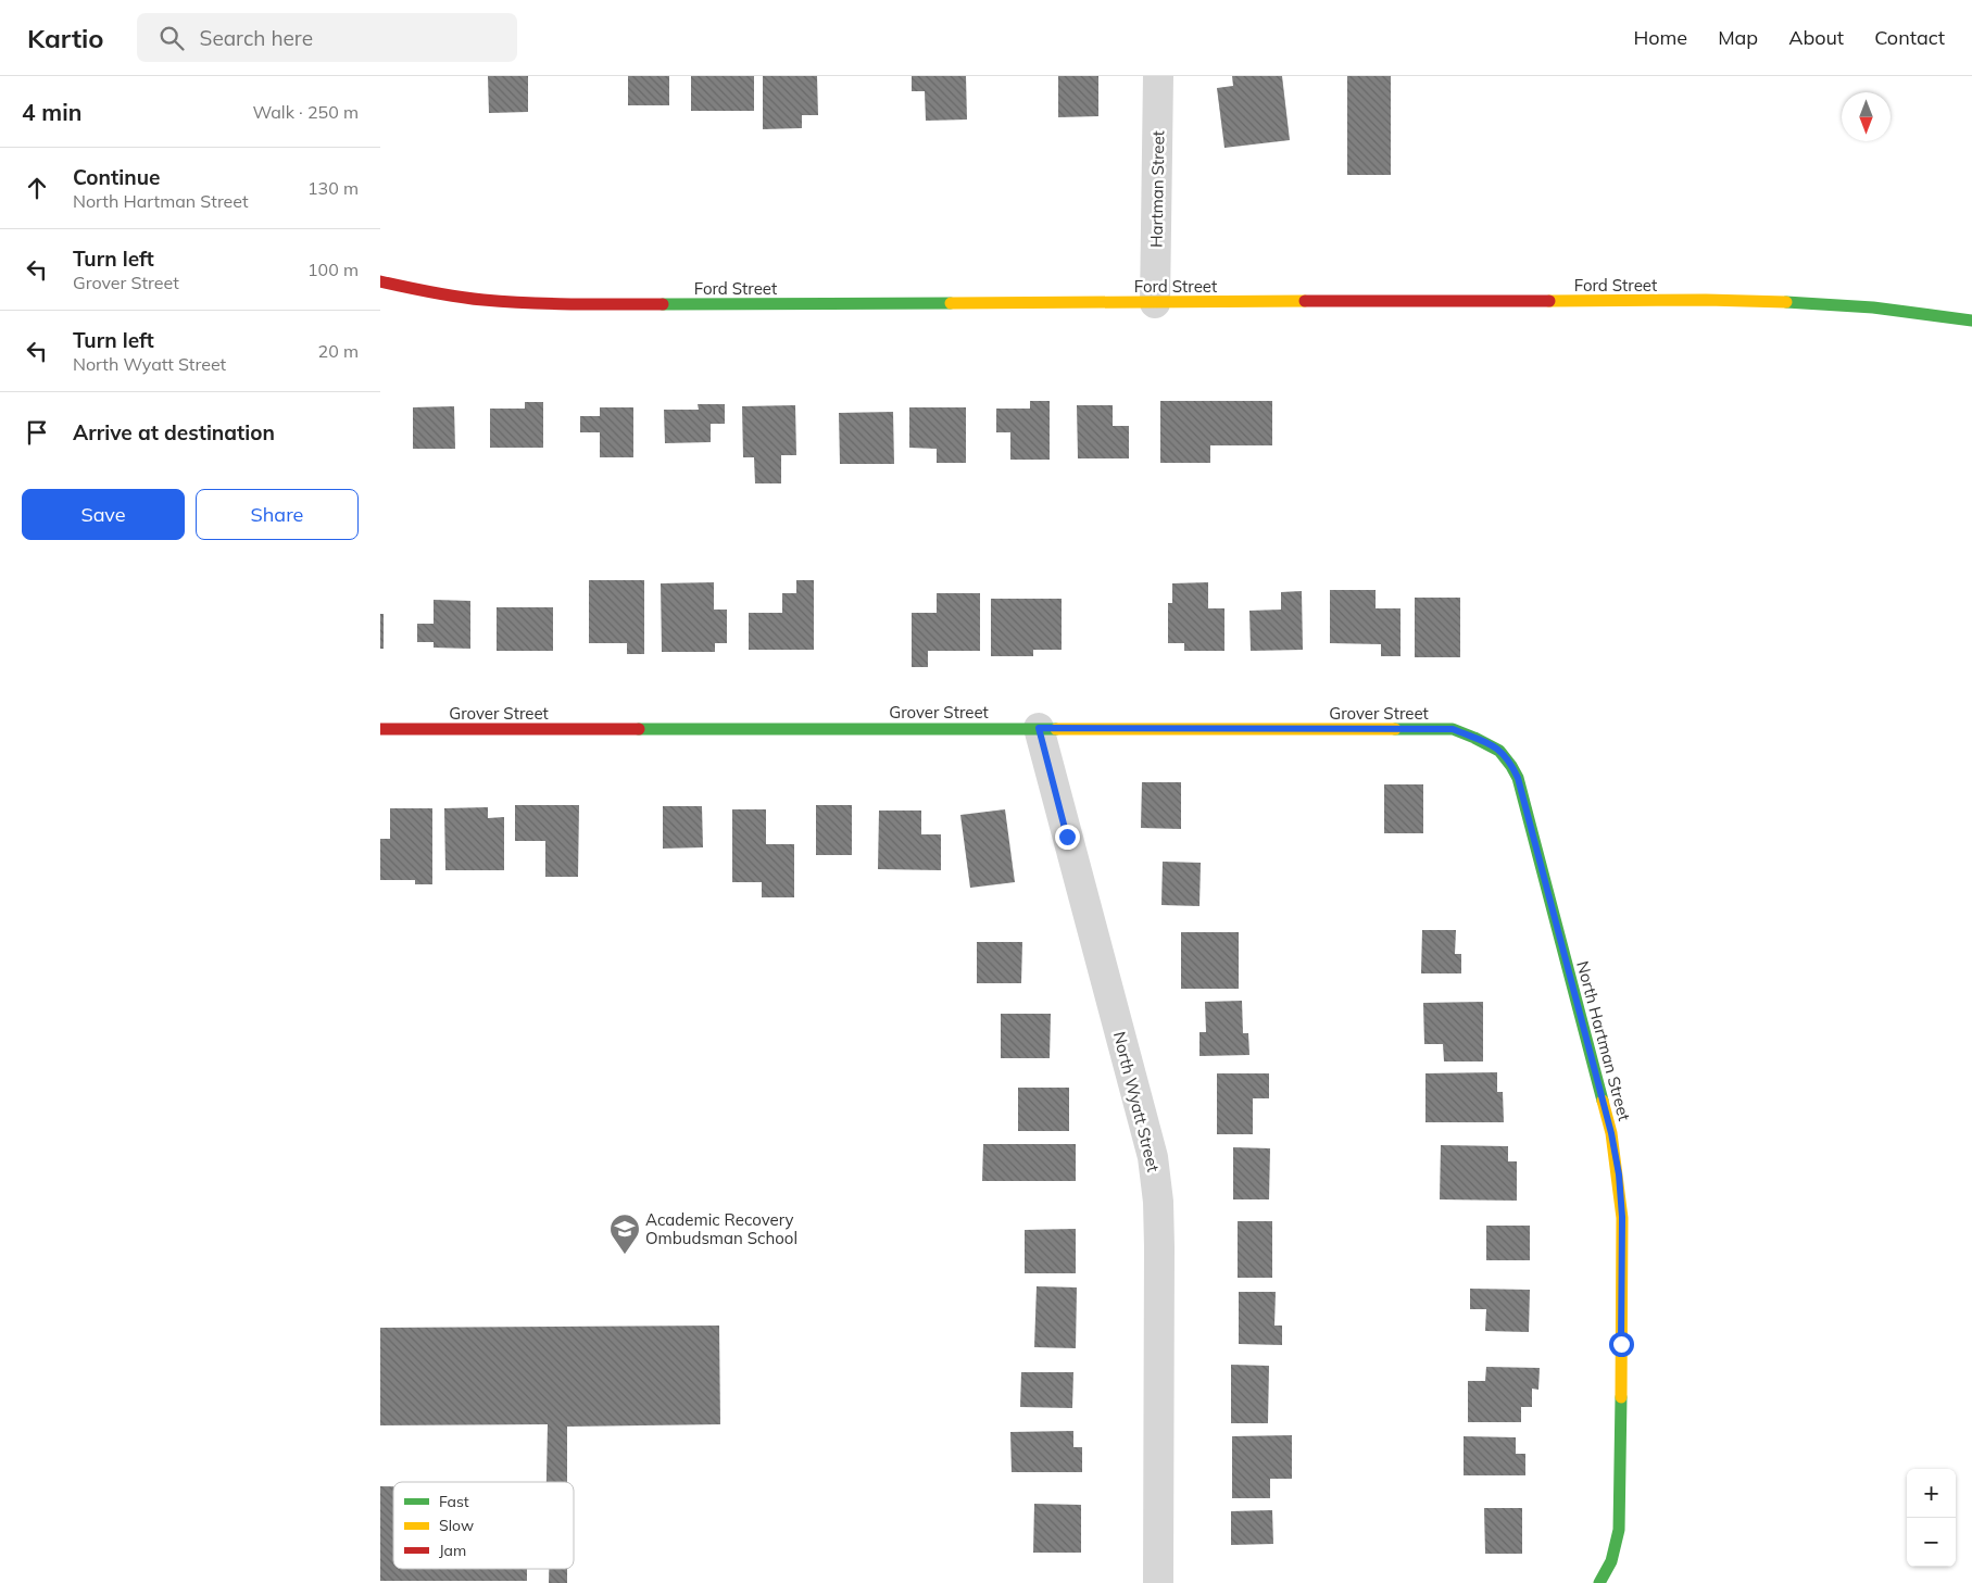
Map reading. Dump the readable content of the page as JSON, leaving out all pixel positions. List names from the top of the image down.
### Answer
{
  "streets": {
    "street": [
      "Hartman Street",
      "Ford Street",
      "Grover Street",
      "North Hartman Street",
      "North Wyatt Street"
    ]
  },
  "crossings": [
    ["Hartman Street", "Ford Street"],
    ["Grover Street", "North Hartman Street"],
    ["Grover Street", "North Wyatt Street"]
  ],
  "places": {
    "school or university": ["Academic Recovery Ombudsman School"]
  },
  "legend": ["Fast", "Slow", "Jam"],
  "north": "bottom",
  "page": {
    "header": "Kartio",
    "search": "Search here",
    "nav": [
      "Home",
      "Map",
      "About",
      "Contact"
    ],
    "heading": ["4 min", "Walk · 250 m"],
    "list": [
      ["Continue", "North Hartman Street", "130 m"],
      ["Turn left", "Grover Street", "100 m"],
      ["Turn left", "North Wyatt Street", "20 m"],
      "Arrive at destination"
    ],
    "buttons": ["Save", "Share"],
    "map_buttons": ["+", "−"]
  }
}
